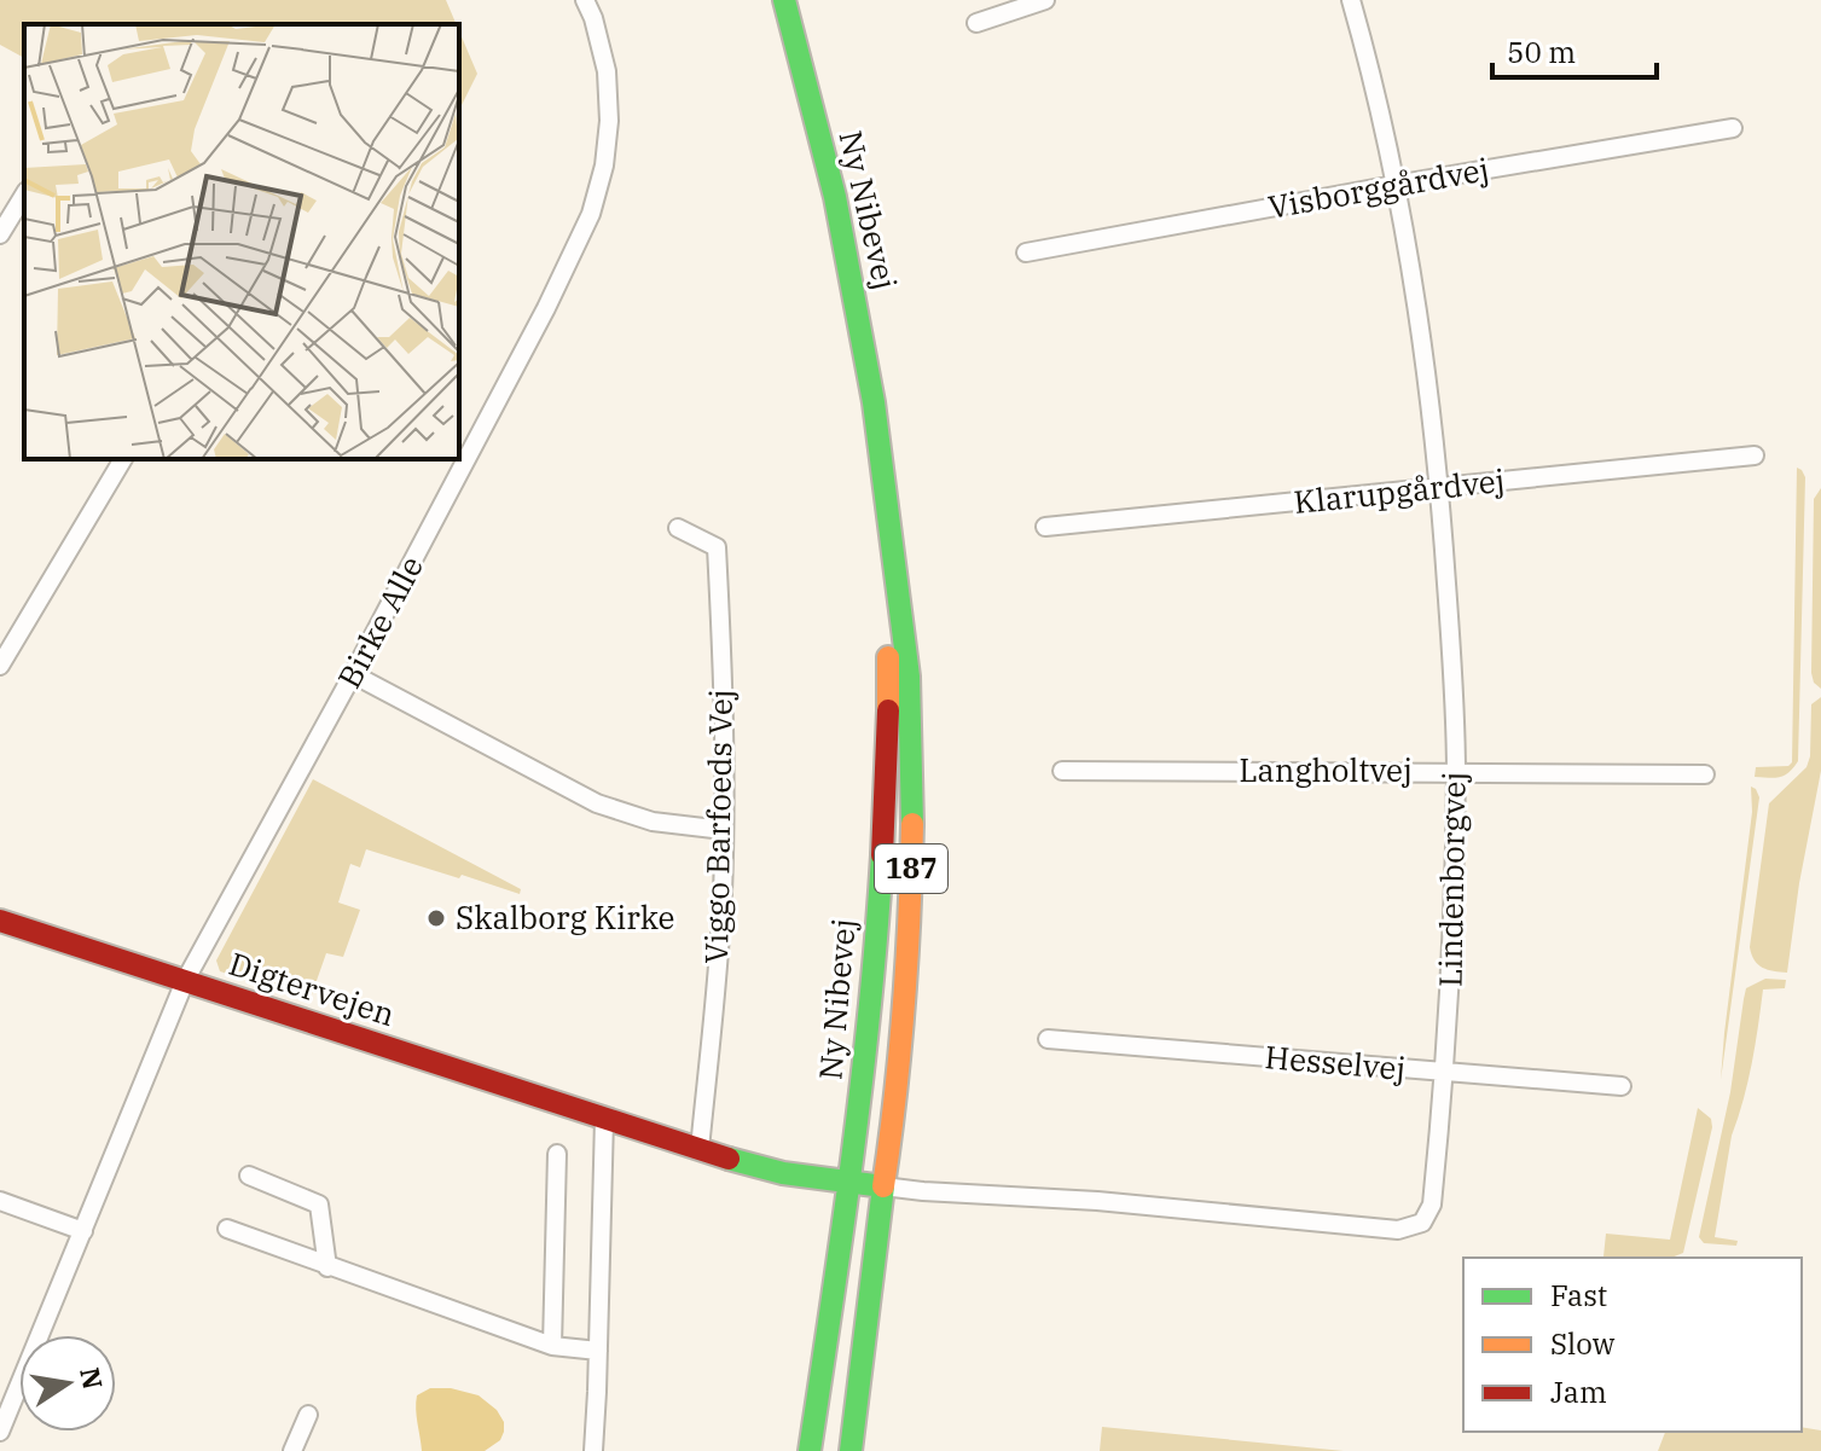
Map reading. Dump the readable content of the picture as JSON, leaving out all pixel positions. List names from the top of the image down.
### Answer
{
  "streets": {
    "main road": ["Ny Nibevej", "187", "Digtervejen"],
    "street": [
      "Visborggårdvej",
      "Klarupgårdvej",
      "Birke Alle",
      "Langholtvej",
      "Viggo Barfoeds Vej",
      "Lindenborgvej",
      "Hesselvej"
    ]
  },
  "crossings": [
    ["Visborggårdvej", "Lindenborgvej"],
    ["Ny Nibevej", "Lindenborgvej"],
    ["Ny Nibevej", "Digtervejen"],
    ["Klarupgårdvej", "Lindenborgvej"],
    ["Birke Alle", "Digtervejen"],
    ["Langholtvej", "Lindenborgvej"],
    ["Viggo Barfoeds Vej", "Digtervejen"],
    ["Lindenborgvej", "Digtervejen"],
    ["Lindenborgvej", "Hesselvej"]
  ],
  "places": ["Skalborg Kirke"],
  "legend": ["Fast", "Slow", "Jam"],
  "scale_bar": "50 m",
  "north": "right"
}
